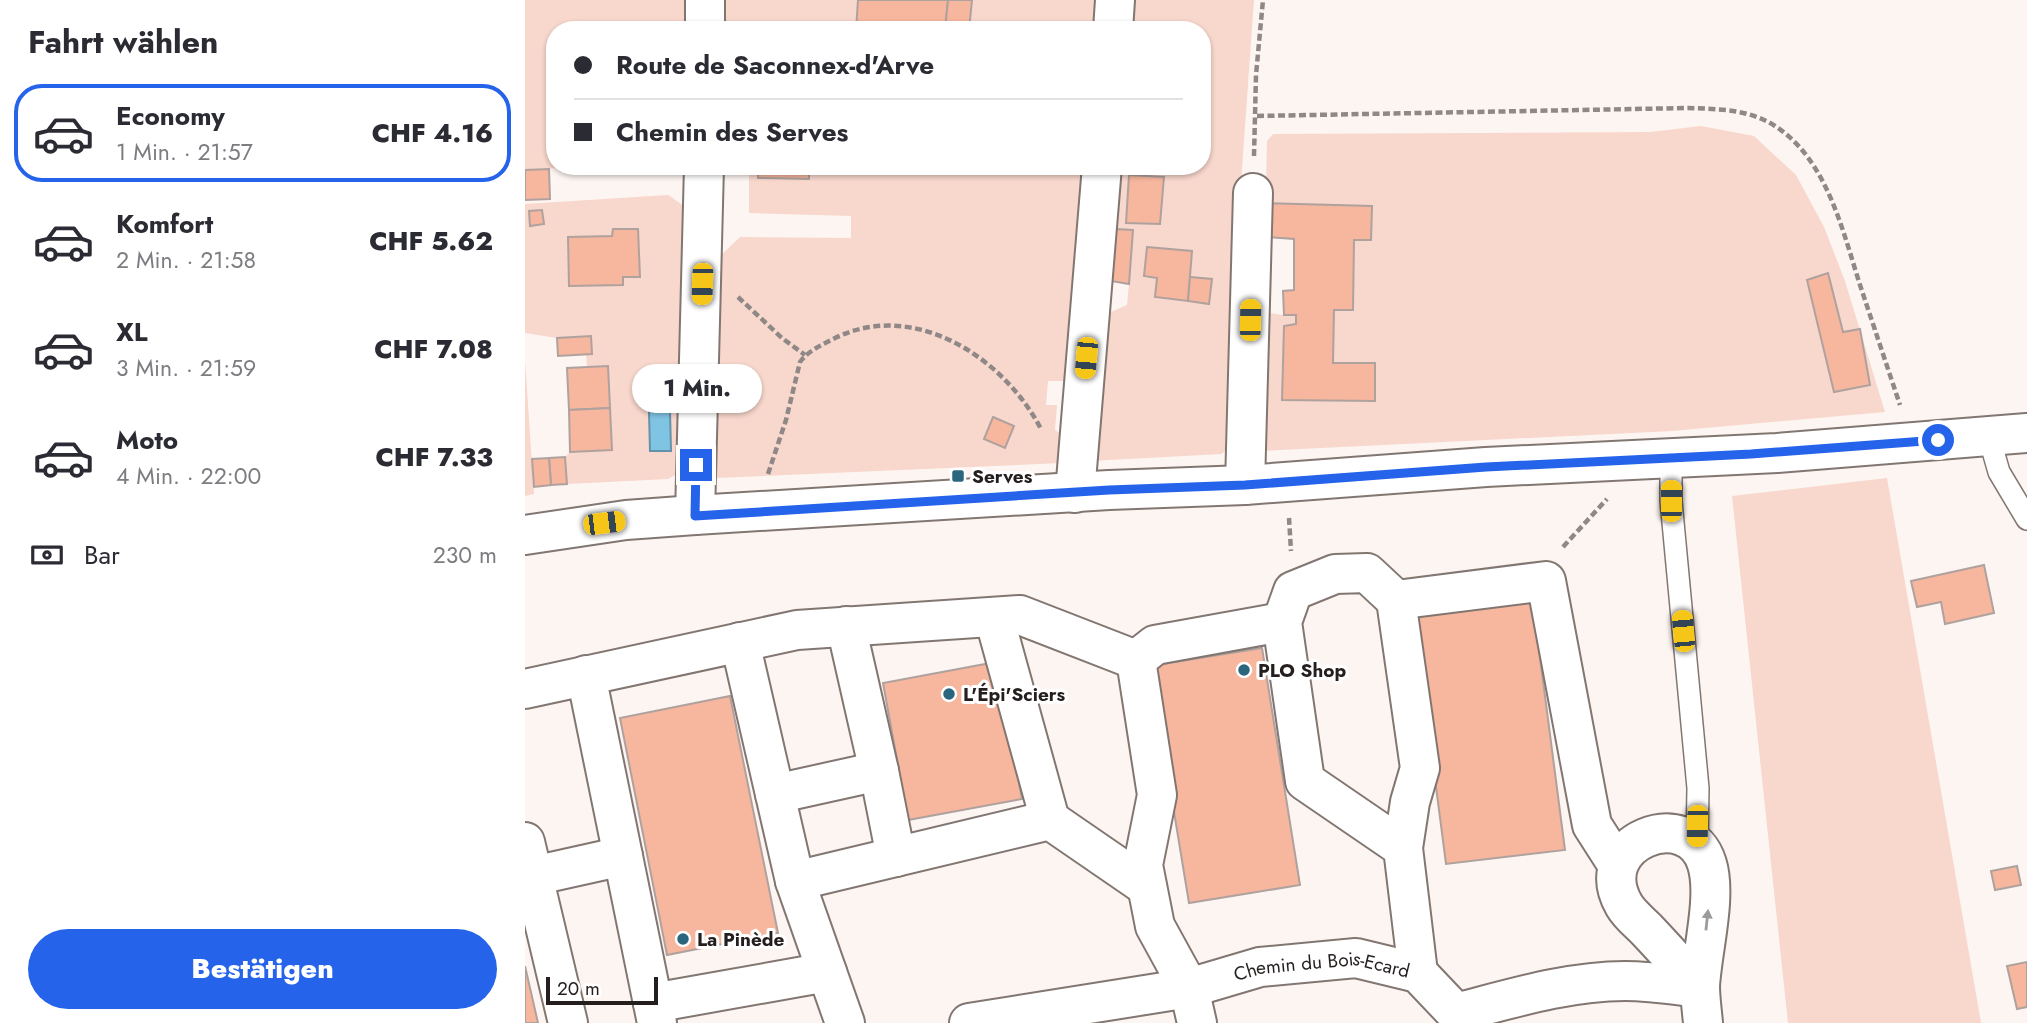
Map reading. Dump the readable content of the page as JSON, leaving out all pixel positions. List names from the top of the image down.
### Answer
{
  "streets": {
    "street": ["Chemin du Bois-Ecard"]
  },
  "places": {
    "transit": ["Serves"],
    "other": ["PLO Shop", "L'Épi'Sciers", "La Pinède"]
  },
  "scale_bar": "20 m",
  "page": {
    "heading": "Fahrt wählen",
    "banner": ["Route de Saconnex-d'Arve", "Chemin des Serves"],
    "list": [
      {
        "name": "Economy",
        "note": "1 Min. · 21:57",
        "value": "CHF 4.16"
      },
      {
        "name": "Komfort",
        "note": "2 Min. · 21:58",
        "value": "CHF 5.62"
      },
      {
        "name": "XL",
        "note": "3 Min. · 21:59",
        "value": "CHF 7.08"
      },
      {
        "name": "Moto",
        "note": "4 Min. · 22:00",
        "value": "CHF 7.33"
      }
    ],
    "bubble": "1 Min.",
    "pay": ["Bar", "230 m"],
    "buttons": "Bestätigen",
    "scale": "20 m"
  }
}
